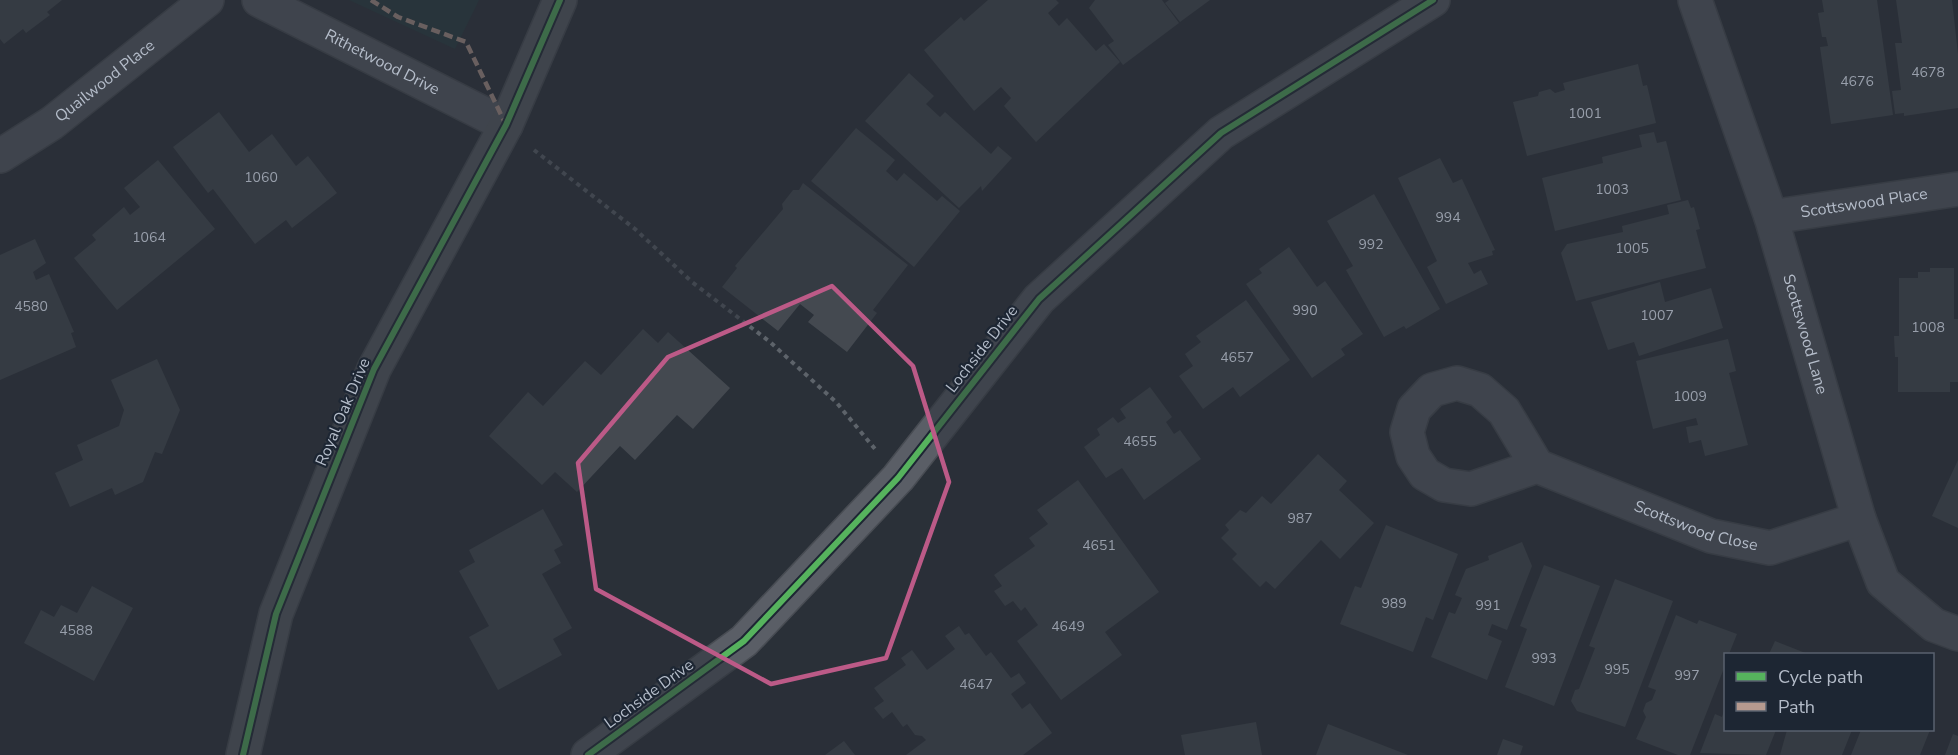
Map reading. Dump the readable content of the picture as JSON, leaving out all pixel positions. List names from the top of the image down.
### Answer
{
  "streets": {
    "main road": ["Royal Oak Drive"],
    "street": [
      "Rithetwood Drive",
      "Quailwood Place",
      "Scottswood Place",
      "Scottswood Lane",
      "Lochside Drive",
      "Scottswood Close"
    ]
  },
  "crossings": [
    ["Rithetwood Drive", "Royal Oak Drive"],
    ["Scottswood Place", "Scottswood Lane"],
    ["Scottswood Lane", "Scottswood Close"]
  ],
  "house_numbers": [
    "4678",
    "4676",
    "1001",
    "1060",
    "1003",
    "994",
    "1064",
    "992",
    "1005",
    "4580",
    "990",
    "1007",
    "1008",
    "4657",
    "1009",
    "4655",
    "987",
    "4651",
    "989",
    "991",
    "4649",
    "4588",
    "993",
    "995",
    "997",
    "4647"
  ],
  "legend": ["Cycle path", "Path"]
}
